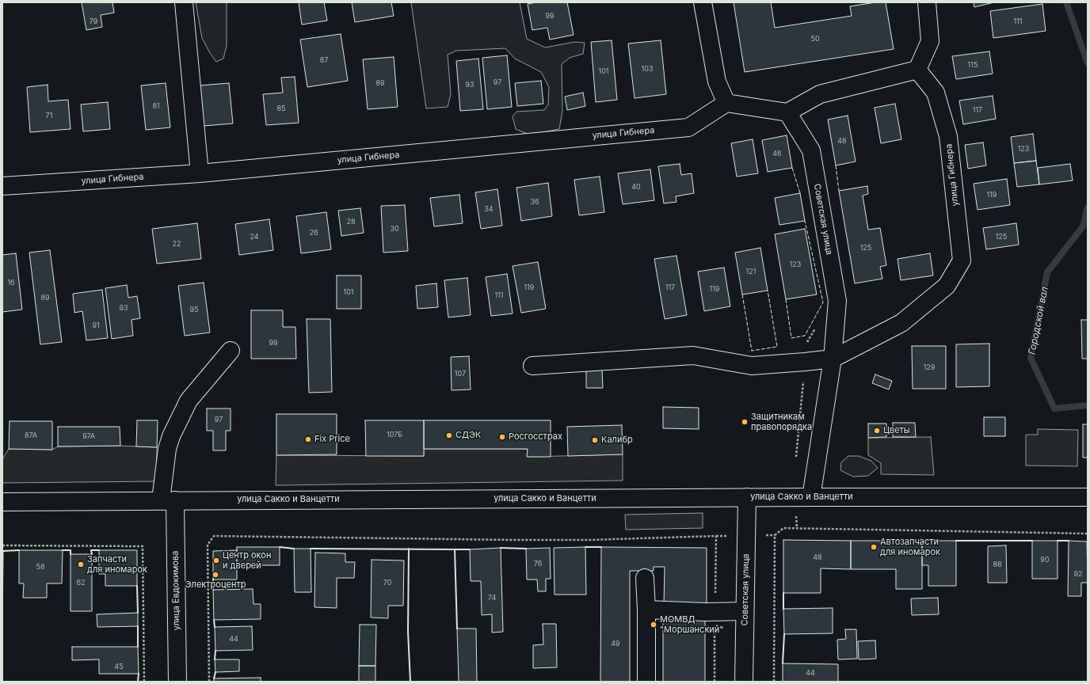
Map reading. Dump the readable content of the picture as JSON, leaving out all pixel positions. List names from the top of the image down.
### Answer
{
  "streets": {
    "street": [
      "улица Гибнера",
      "Советская улица",
      "улица Сакко и Ванцетти",
      "улица Евдокимова"
    ]
  },
  "crossings": [
    ["улица Гибнера", "Советская улица"],
    ["Советская улица", "улица Сакко и Ванцетти"],
    ["улица Сакко и Ванцетти", "улица Евдокимова"]
  ],
  "water": ["Городской вал"],
  "places": [
    "Защитникам правопорядка",
    "Цветы",
    "СДЭК",
    "Росгосстрах",
    "Fix Price",
    "Калибр",
    "Автозапчасти для иномарок",
    "Центр окон и дверей",
    "Запчасти для иномарок",
    "Электроцентр",
    "МОМВД \"Моршанский\""
  ],
  "house_numbers": [
    "99",
    "79",
    "111",
    "50",
    "87",
    "115",
    "103",
    "101",
    "97",
    "89",
    "93",
    "81",
    "85",
    "117",
    "71",
    "48",
    "123",
    "46",
    "40",
    "119",
    "36",
    "34",
    "28",
    "30",
    "26",
    "24",
    "125",
    "22",
    "125",
    "123",
    "121",
    "16",
    "119",
    "117",
    "119",
    "101",
    "111",
    "89",
    "93",
    "95",
    "91",
    "99",
    "129",
    "107",
    "97",
    "107Б",
    "87А",
    "97А",
    "48",
    "90",
    "76",
    "88",
    "58",
    "92",
    "62",
    "70",
    "74",
    "44",
    "49",
    "45",
    "44"
  ]
}
